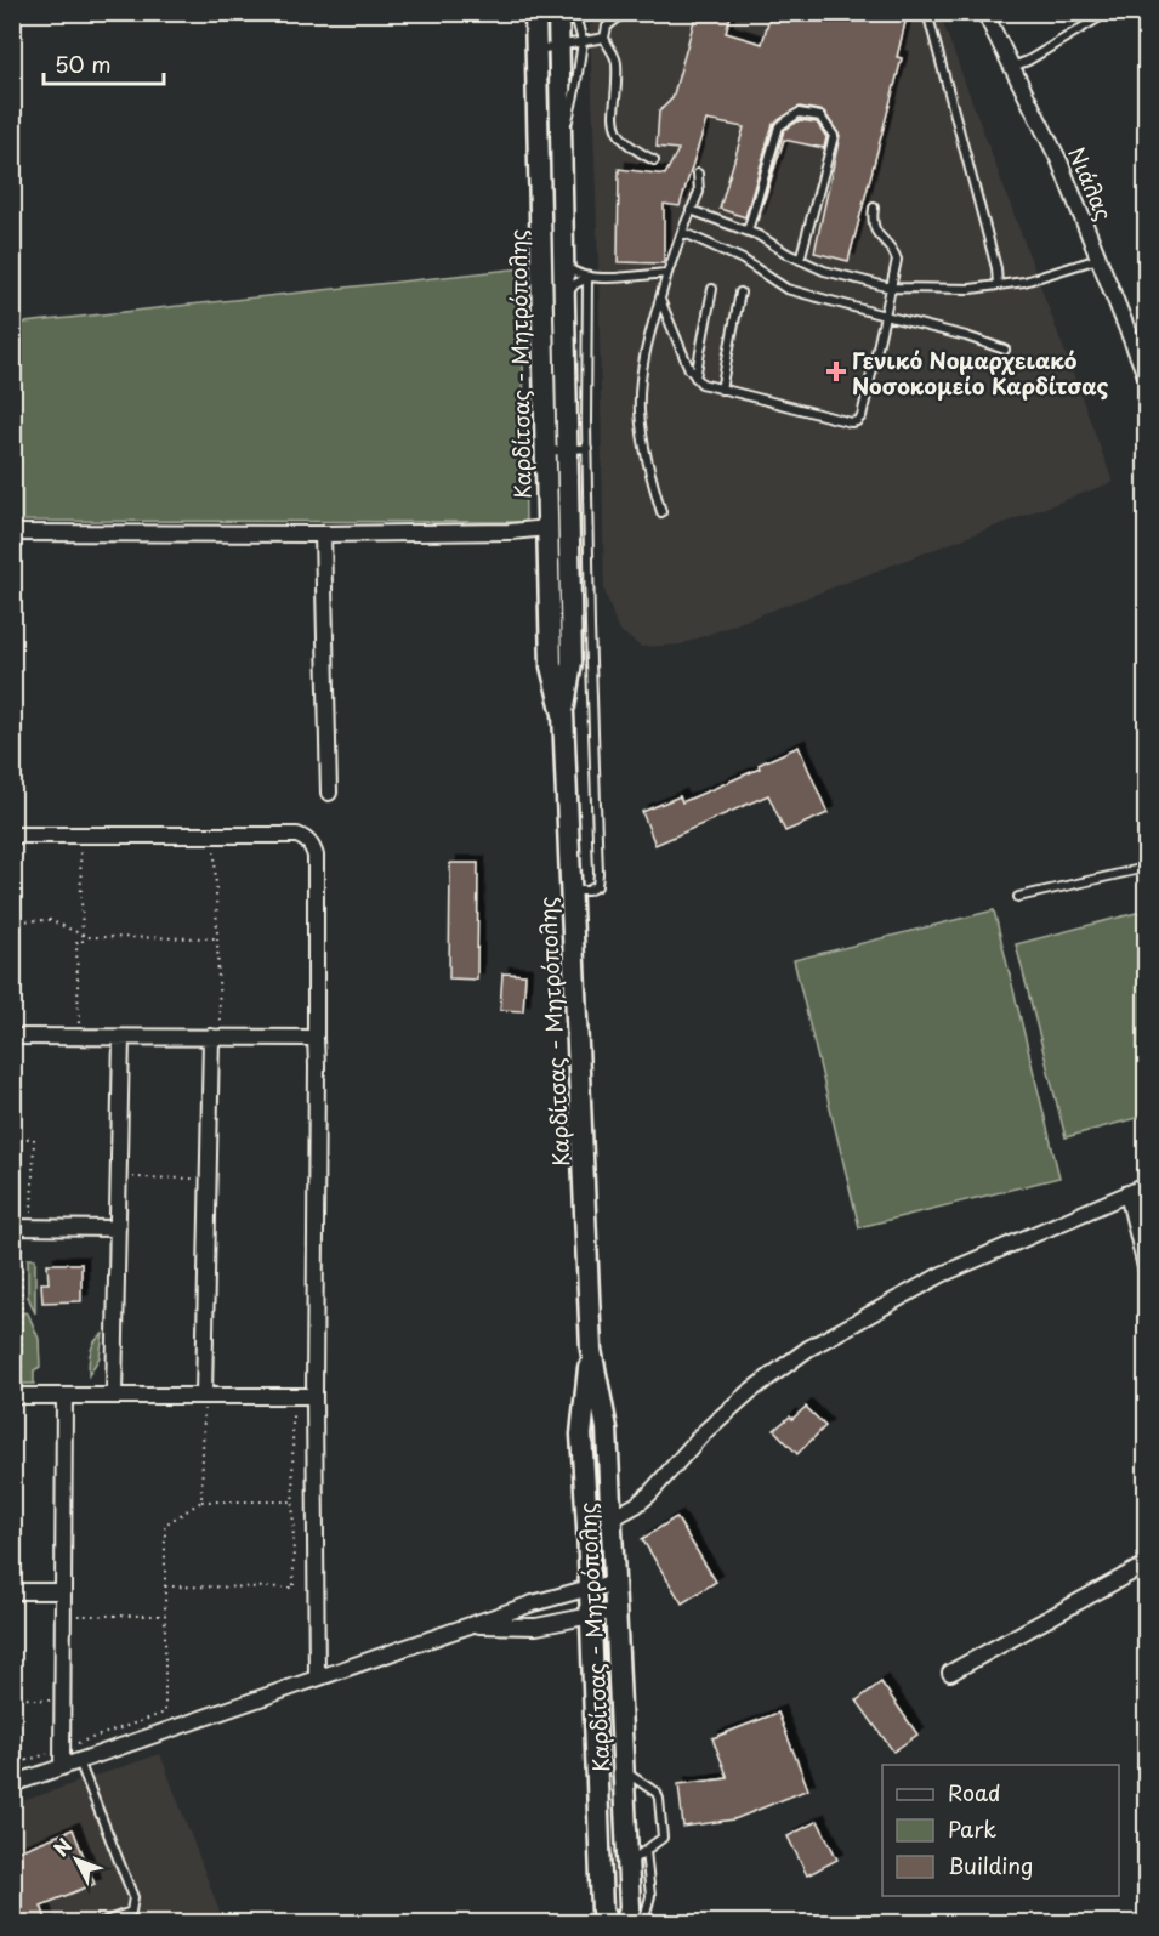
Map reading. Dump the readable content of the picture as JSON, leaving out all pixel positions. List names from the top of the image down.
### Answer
{
  "streets": {
    "main road": ["Καρδίτσας - Μητρόπολης"],
    "street": ["Νιάλας"]
  },
  "places": {
    "health": ["Γενικό Νομαρχειακό Νοσοκομείο Καρδίτσας"]
  },
  "legend": ["Road", "Park", "Building"],
  "scale_bar": "50 m",
  "north": "top left"
}
